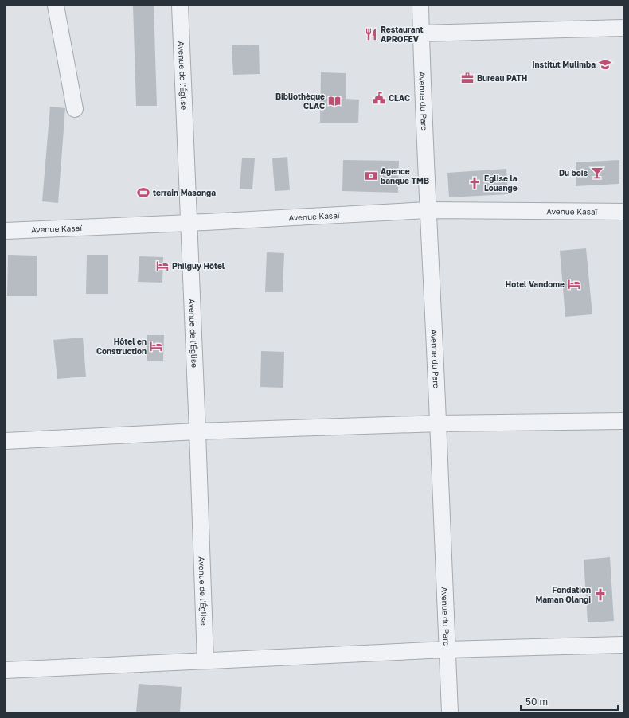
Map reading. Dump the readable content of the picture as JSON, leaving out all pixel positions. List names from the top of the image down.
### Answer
{
  "streets": {
    "street": ["Avenue de l'Église", "Avenue du Parc", "Avenue Kasaï"]
  },
  "crossings": [
    ["Avenue de l'Église", "Avenue Kasaï"],
    ["Avenue du Parc", "Avenue Kasaï"]
  ],
  "places": {
    "restaurant": ["Restaurant APROFEV"],
    "school or university": ["Institut Mulimba"],
    "office": ["Bureau PATH"],
    "public building": ["CLAC"],
    "library": ["Bibliothèque CLAC"],
    "bar": ["Du bois"],
    "bank": ["Agence banque TMB"],
    "church": ["Eglise la Louange", "Fondation Maman Olangi"],
    "sports": ["terrain Masonga"],
    "hotel": ["Philguy Hôtel", "Hotel Vandome", "Hôtel en Construction"]
  },
  "scale_bar": "50 m"
}
